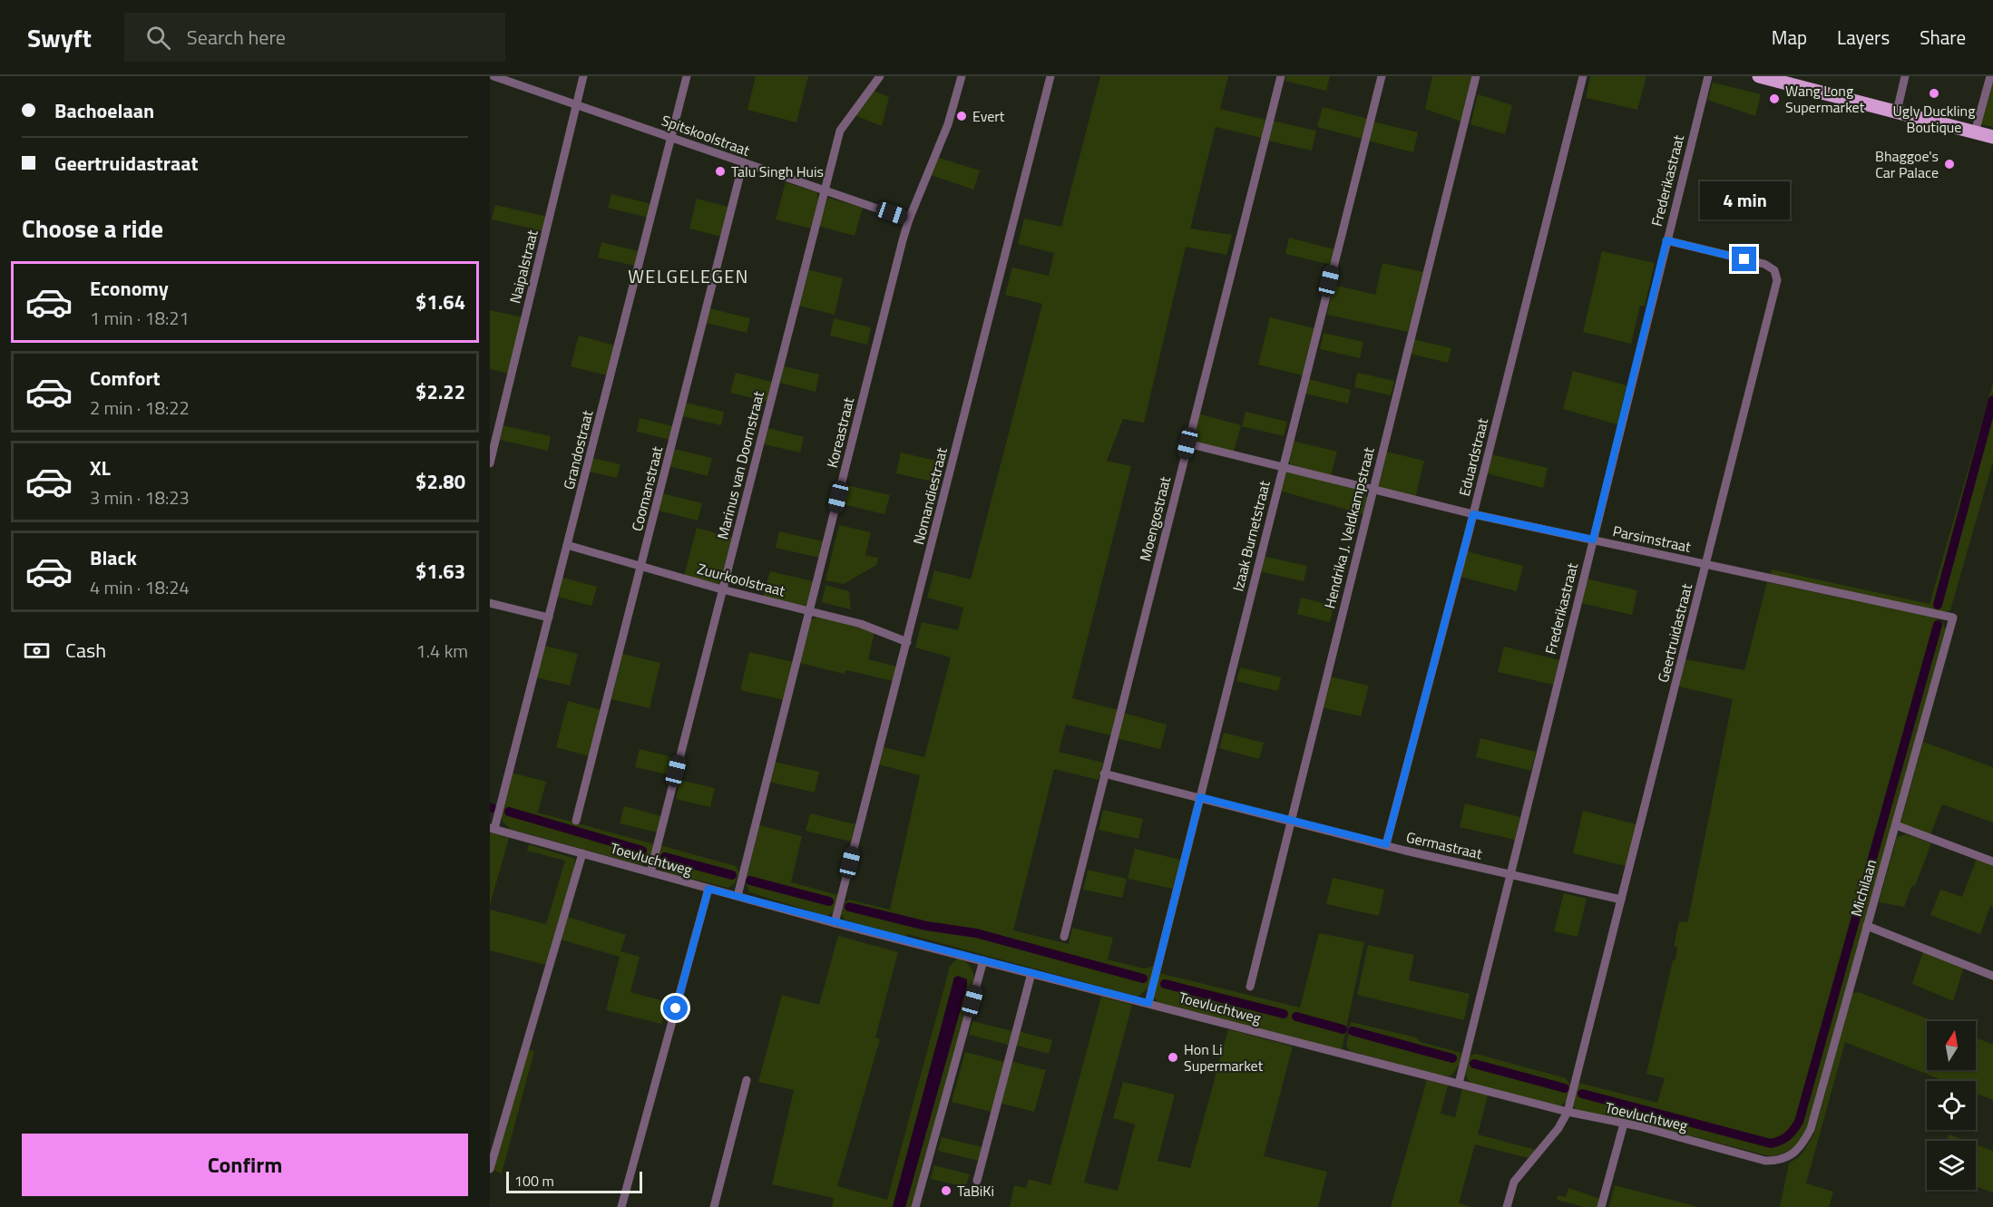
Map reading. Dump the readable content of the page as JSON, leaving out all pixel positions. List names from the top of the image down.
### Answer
{
  "streets": {
    "street": [
      "Spitskoolstraat",
      "Frederikastraat",
      "Naipalstraat",
      "Koreastraat",
      "Grandostraat",
      "Eduardstraat",
      "Marinus van Doornstraat",
      "Coomanstraat",
      "Nomandiestraat",
      "Moengostraat",
      "Hendrika J. Veldkampstraat",
      "Izaak Burnetstraat",
      "Parsimstraat",
      "Zuurkoolstraat",
      "Geertruidastraat",
      "Germastraat",
      "Toevluchtweg",
      "Michilaan"
    ]
  },
  "crossings": [
    ["Spitskoolstraat", "Naipalstraat"],
    ["Spitskoolstraat", "Koreastraat"],
    ["Spitskoolstraat", "Grandostraat"],
    ["Spitskoolstraat", "Marinus van Doornstraat"],
    ["Spitskoolstraat", "Coomanstraat"],
    ["Frederikastraat", "Parsimstraat"],
    ["Frederikastraat", "Geertruidastraat"],
    ["Frederikastraat", "Germastraat"],
    ["Frederikastraat", "Toevluchtweg"],
    ["Koreastraat", "Zuurkoolstraat"],
    ["Koreastraat", "Toevluchtweg"],
    ["Grandostraat", "Zuurkoolstraat"],
    ["Grandostraat", "Toevluchtweg"],
    ["Eduardstraat", "Parsimstraat"],
    ["Eduardstraat", "Germastraat"],
    ["Marinus van Doornstraat", "Zuurkoolstraat"],
    ["Marinus van Doornstraat", "Toevluchtweg"],
    ["Coomanstraat", "Zuurkoolstraat"],
    ["Nomandiestraat", "Zuurkoolstraat"],
    ["Nomandiestraat", "Toevluchtweg"],
    ["Moengostraat", "Parsimstraat"],
    ["Moengostraat", "Germastraat"],
    ["Hendrika J. Veldkampstraat", "Parsimstraat"],
    ["Hendrika J. Veldkampstraat", "Germastraat"],
    ["Izaak Burnetstraat", "Parsimstraat"],
    ["Izaak Burnetstraat", "Germastraat"],
    ["Izaak Burnetstraat", "Toevluchtweg"],
    ["Parsimstraat", "Geertruidastraat"],
    ["Parsimstraat", "Michilaan"],
    ["Geertruidastraat", "Germastraat"],
    ["Geertruidastraat", "Toevluchtweg"],
    ["Toevluchtweg", "Michilaan"]
  ],
  "districts": ["WELGELEGEN"],
  "places": [
    "Ugly Duckling Boutique",
    "Wang Long Supermarket",
    "Evert",
    "Bhaggoe's Car Palace",
    "Talu Singh Huis",
    "Hon Li Supermarket",
    "TaBiKi"
  ],
  "scale_bar": "100 m",
  "north": "top",
  "page": {
    "header": "Swyft",
    "search": "Search here",
    "nav": ["Map", "Layers", "Share"],
    "banner": ["Bachoelaan", "Geertruidastraat"],
    "bubble": "4 min",
    "heading": "Choose a ride",
    "list": [
      {
        "name": "Economy",
        "note": "1 min · 18:21",
        "value": "$1.64"
      },
      {
        "name": "Comfort",
        "note": "2 min · 18:22",
        "value": "$2.22"
      },
      {
        "name": "XL",
        "note": "3 min · 18:23",
        "value": "$2.80"
      },
      {
        "name": "Black",
        "note": "4 min · 18:24",
        "value": "$1.63"
      }
    ],
    "pay": ["Cash", "1.4 km"],
    "buttons": "Confirm",
    "scale": "100 m"
  }
}
